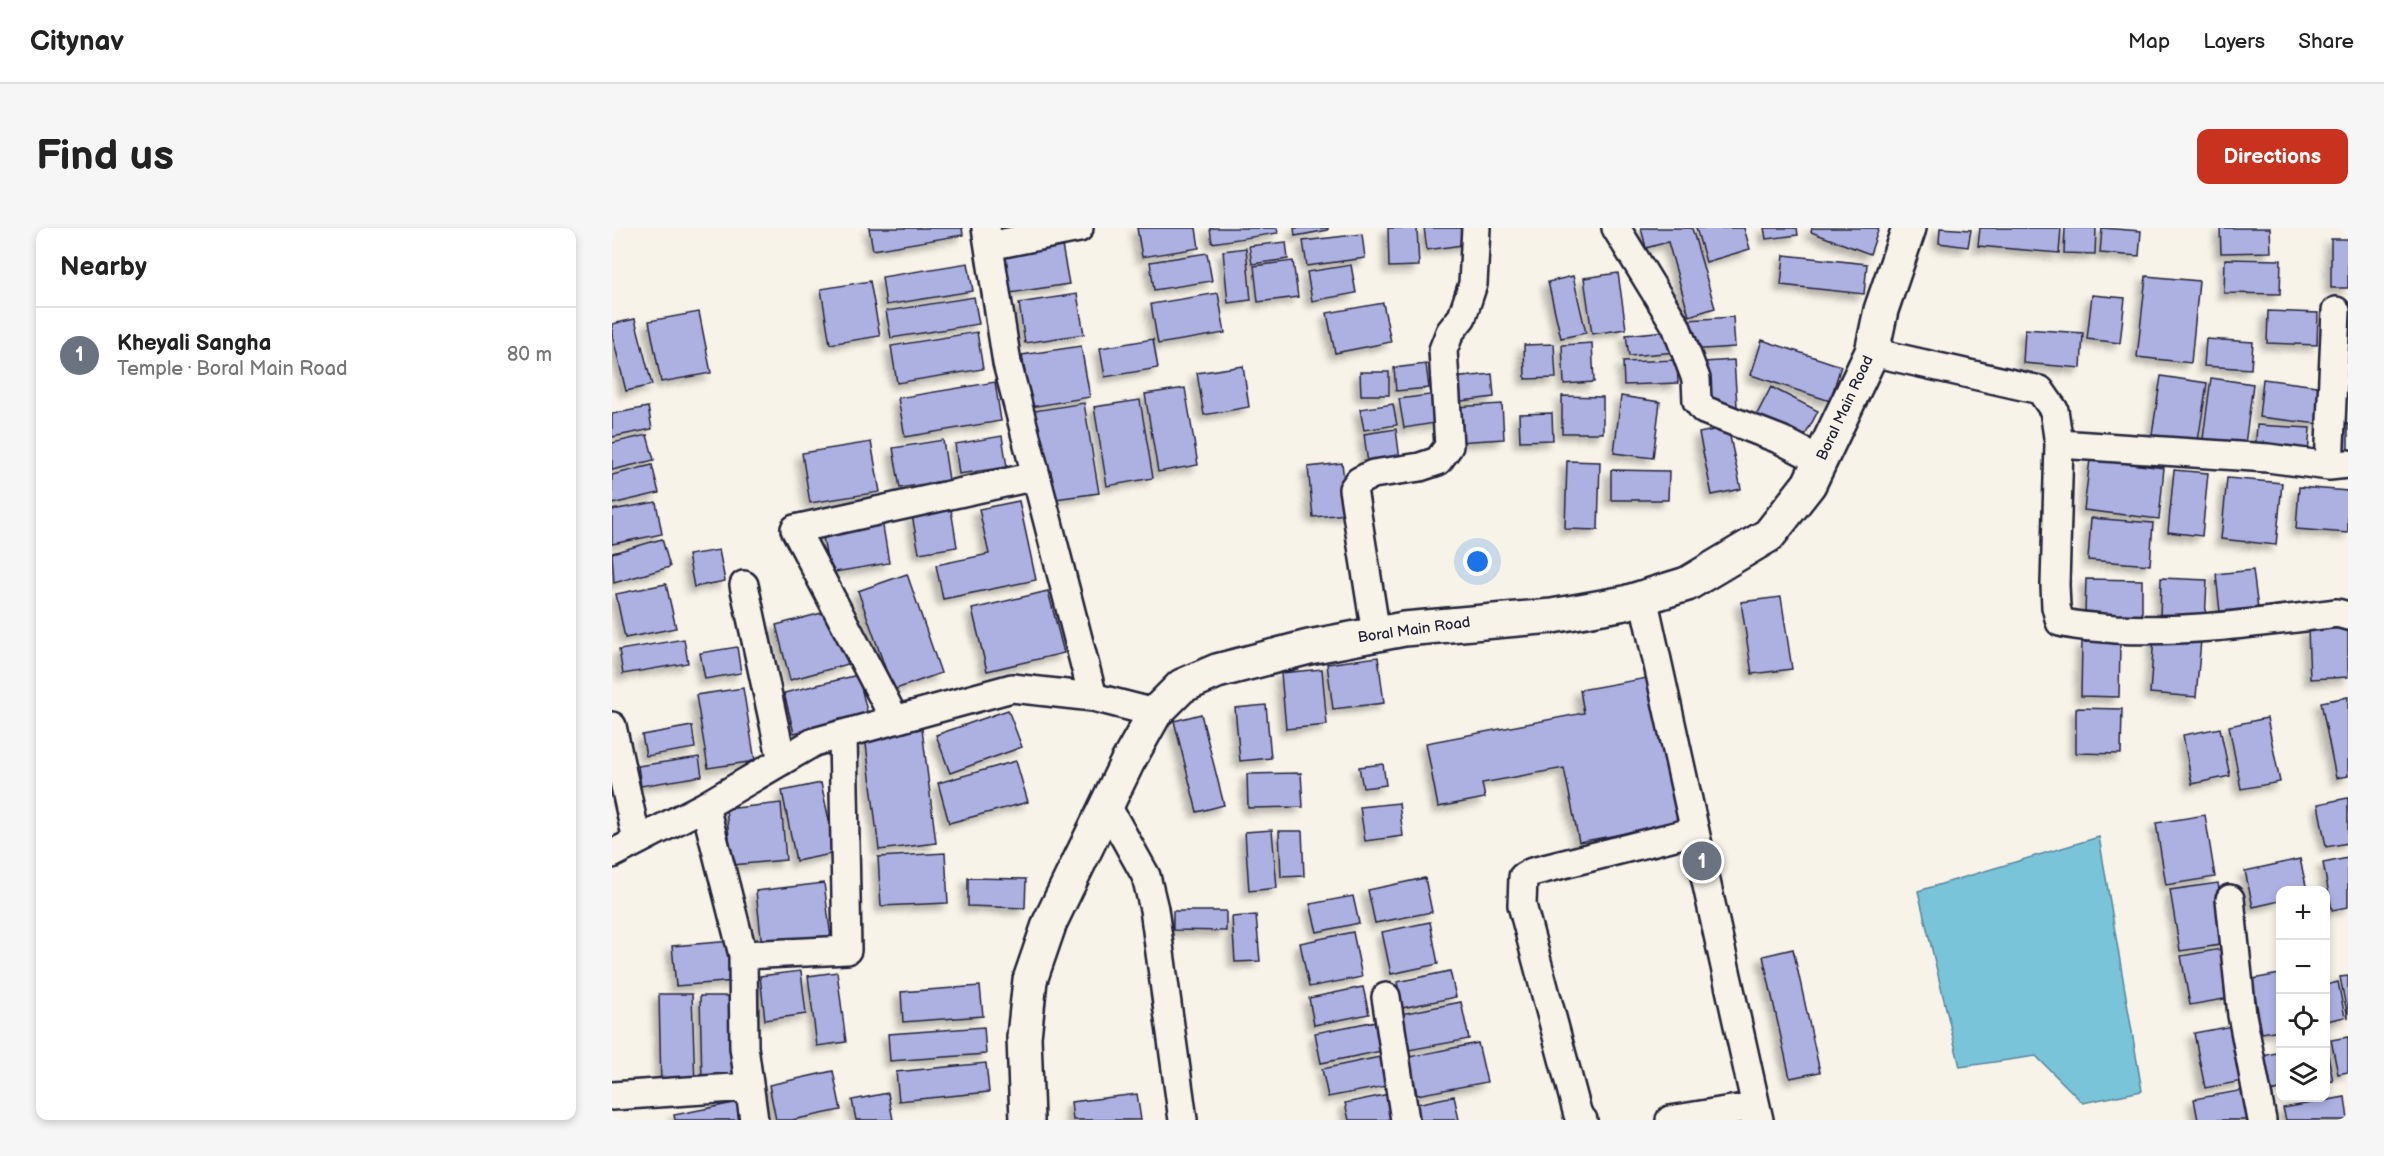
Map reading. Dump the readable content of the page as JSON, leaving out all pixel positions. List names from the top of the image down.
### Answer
{
  "streets": {
    "main road": ["Boral Main Road"]
  },
  "page": {
    "header": "Citynav",
    "nav": ["Map", "Layers", "Share"],
    "buttons": "Directions",
    "title": "Find us",
    "heading": "Nearby",
    "list": [
      {
        "mark": "1",
        "name": "Kheyali Sangha",
        "note": "Temple · Boral Main Road",
        "value": "80 m"
      }
    ],
    "pins": "1",
    "map_buttons": ["+", "−"]
  }
}
